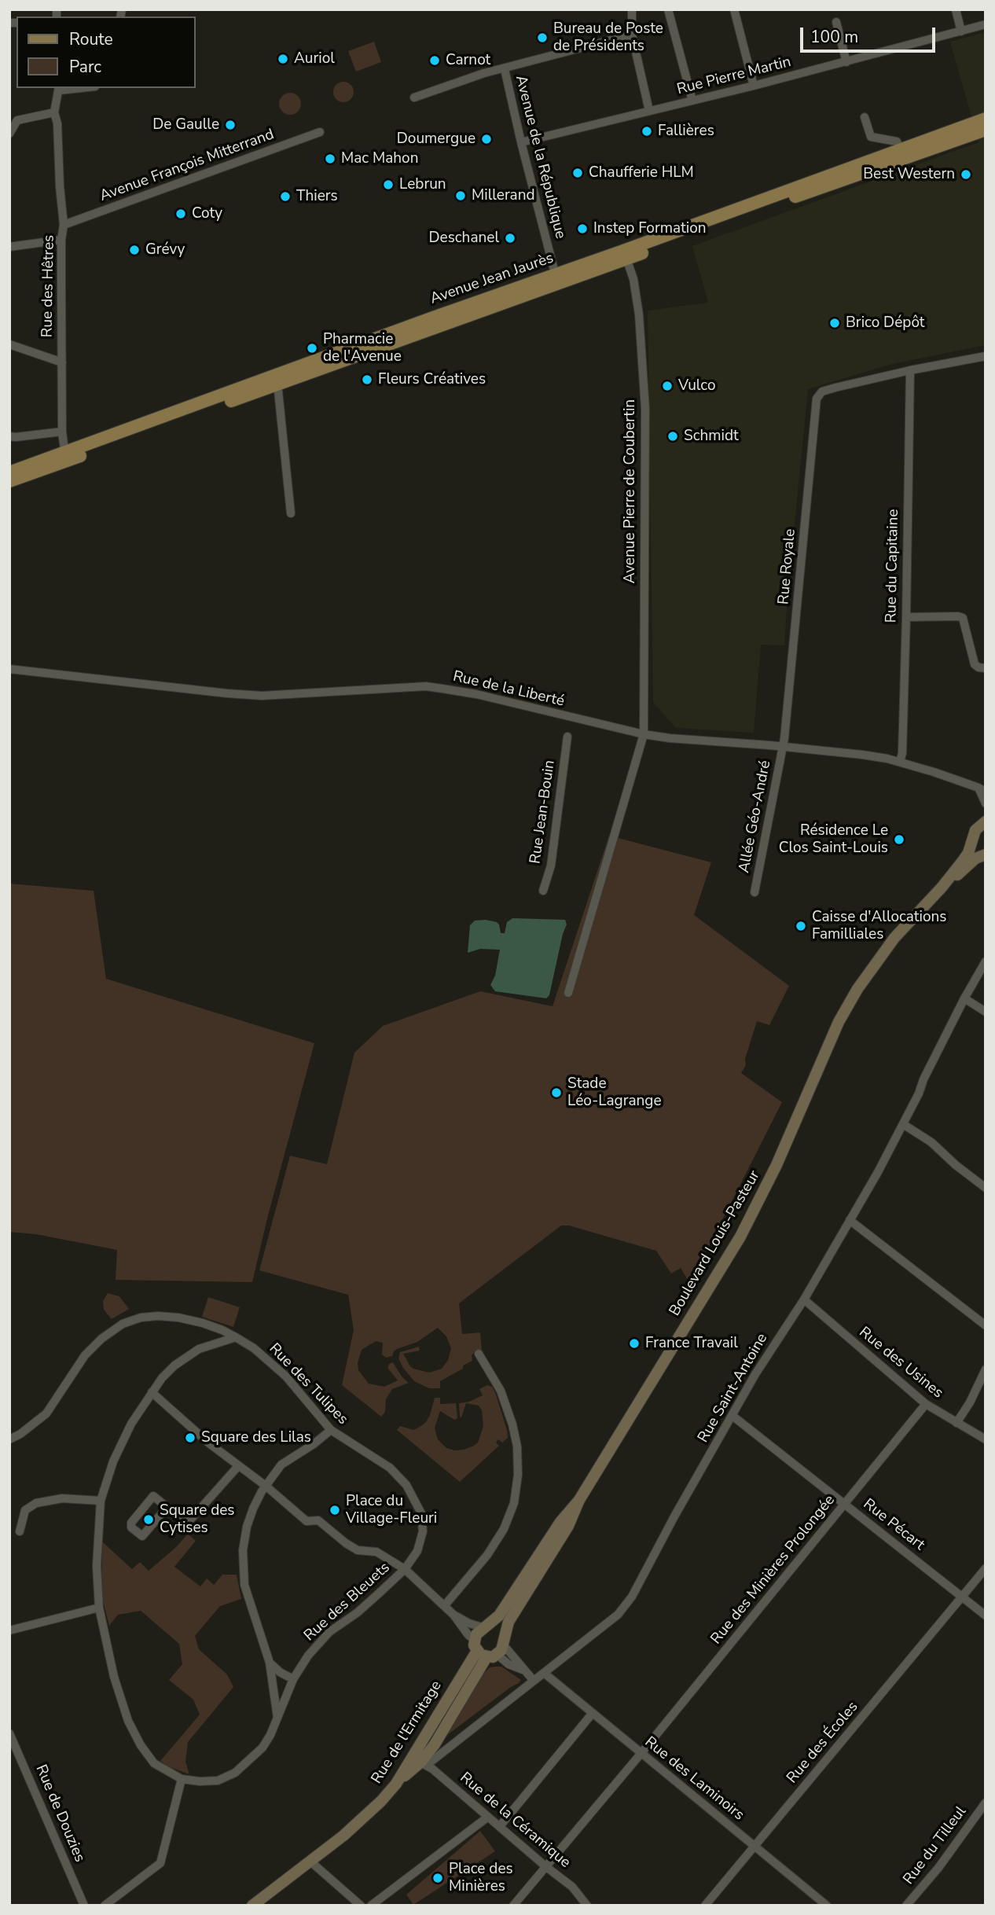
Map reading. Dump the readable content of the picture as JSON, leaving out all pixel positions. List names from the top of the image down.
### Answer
{
  "streets": {
    "main road": ["Avenue Jean Jaurès", "Boulevard Louis-Pasteur", "Rue de l'Ermitage"],
    "street": [
      "Rue Pierre Martin",
      "Avenue de la République",
      "Avenue François Mitterrand",
      "Rue des Hêtres",
      "Avenue Pierre de Coubertin",
      "Rue du Capitaine",
      "Rue Royale",
      "Rue de la Liberté",
      "Rue Jean-Bouin",
      "Allée Géo-André",
      "Rue des Usines",
      "Rue des Tulipes",
      "Rue Saint-Antoine",
      "Rue Pécart",
      "Rue des Minières Prolongée",
      "Rue des Bleuets",
      "Rue des Écoles",
      "Rue des Laminoirs",
      "Rue de Douzies",
      "Rue de la Céramique",
      "Rue du Tilleul"
    ]
  },
  "crossings": [
    ["Rue Pierre Martin", "Avenue de la République"],
    ["Avenue de la République", "Avenue Jean Jaurès"],
    ["Avenue François Mitterrand", "Rue des Hêtres"],
    ["Avenue Jean Jaurès", "Rue des Hêtres"],
    ["Avenue Jean Jaurès", "Avenue Pierre de Coubertin"],
    ["Avenue Pierre de Coubertin", "Rue de la Liberté"],
    ["Rue du Capitaine", "Rue Royale"],
    ["Rue du Capitaine", "Rue de la Liberté"],
    ["Rue Royale", "Rue de la Liberté"],
    ["Rue Royale", "Allée Géo-André"],
    ["Rue de la Liberté", "Allée Géo-André"],
    ["Boulevard Louis-Pasteur", "Rue de l'Ermitage"],
    ["Rue des Usines", "Rue Saint-Antoine"],
    ["Rue des Usines", "Rue des Minières Prolongée"],
    ["Rue des Tulipes", "Rue des Bleuets"],
    ["Rue Saint-Antoine", "Rue Pécart"],
    ["Rue Saint-Antoine", "Rue des Laminoirs"],
    ["Rue Saint-Antoine", "Rue de la Céramique"],
    ["Rue Pécart", "Rue des Minières Prolongée"],
    ["Rue Pécart", "Rue des Écoles"],
    ["Rue des Minières Prolongée", "Rue des Laminoirs"],
    ["Rue des Minières Prolongée", "Rue de la Céramique"],
    ["Rue des Écoles", "Rue des Laminoirs"]
  ],
  "places": [
    "Bureau de Poste de Présidents",
    "Auriol",
    "Carnot",
    "De Gaulle",
    "Fallières",
    "Doumergue",
    "Mac Mahon",
    "Chaufferie HLM",
    "Best Western",
    "Lebrun",
    "Millerand",
    "Thiers",
    "Coty",
    "Instep Formation",
    "Deschanel",
    "Grévy",
    "Brico Dépôt",
    "Pharmacie de l'Avenue",
    "Fleurs Créatives",
    "Vulco",
    "Schmidt",
    "Résidence Le Clos Saint-Louis",
    "Caisse d'Allocations Familliales",
    "Stade Léo-Lagrange",
    "France Travail",
    "Square des Lilas",
    "Place du Village-Fleuri",
    "Square des Cytises",
    "Place des Minières"
  ],
  "legend": ["Route", "Parc"],
  "scale_bar": "100 m"
}
